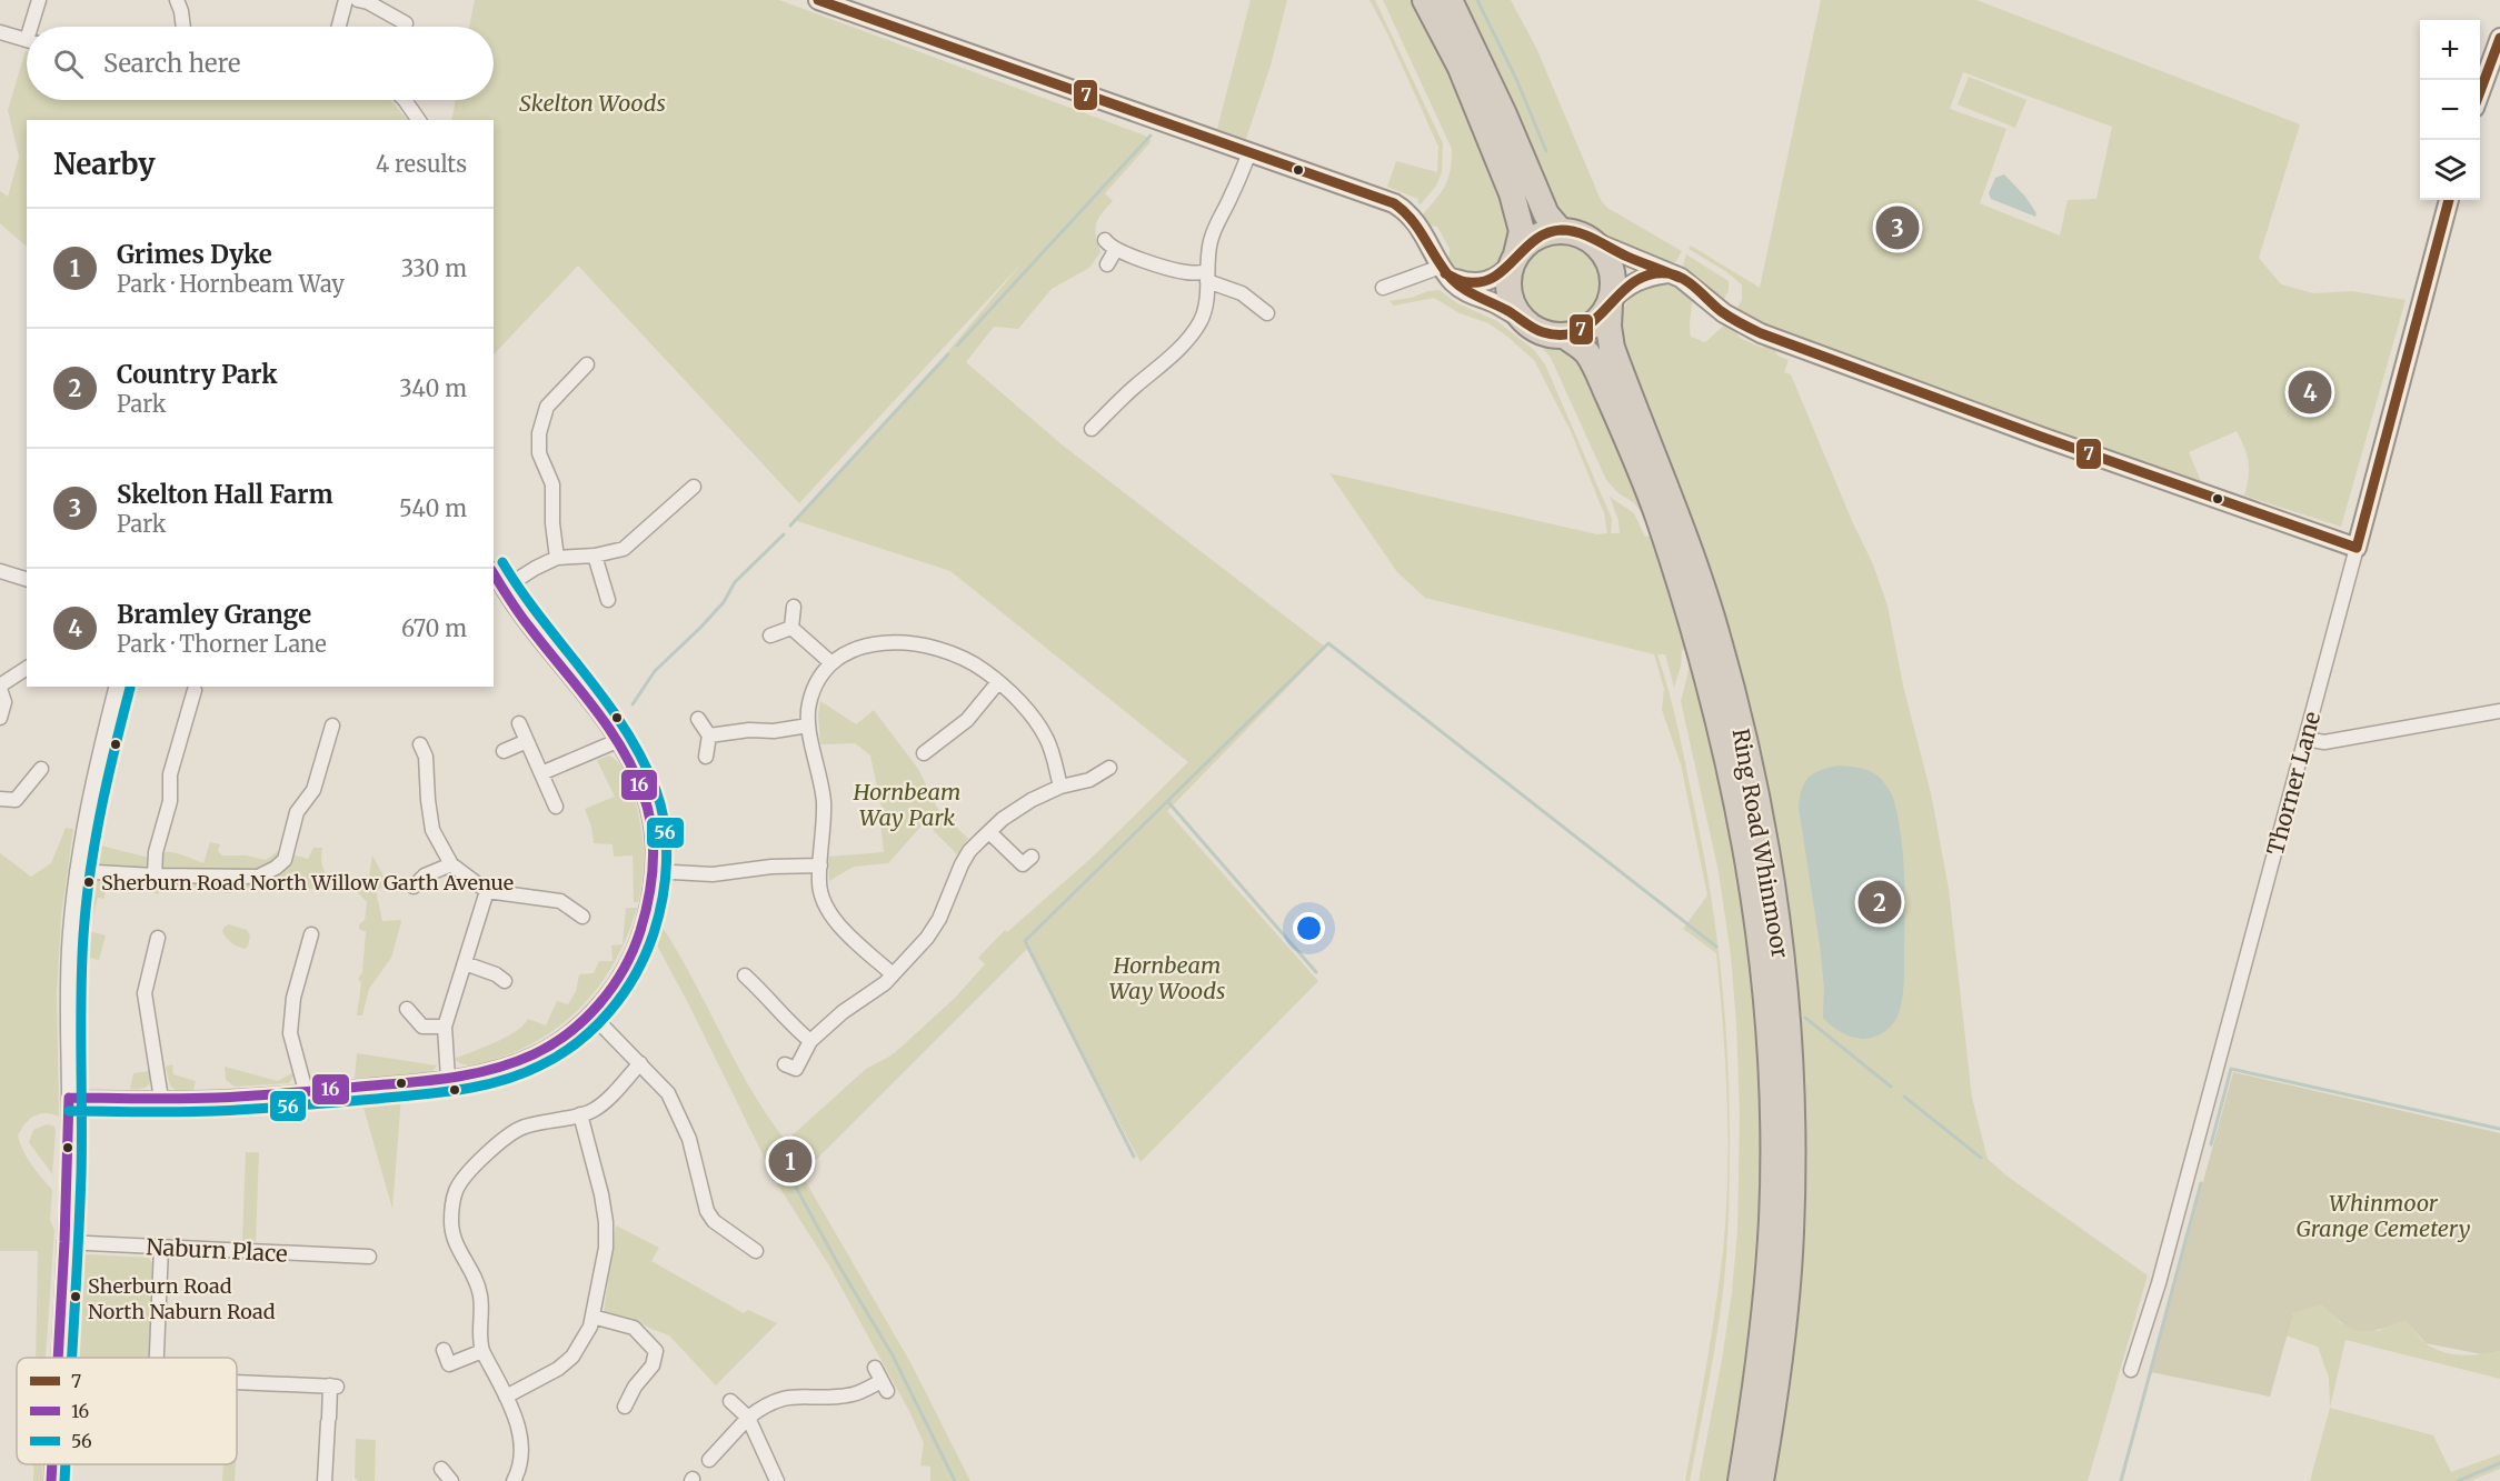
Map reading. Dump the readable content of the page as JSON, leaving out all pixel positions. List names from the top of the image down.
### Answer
{
  "streets": {
    "highway": ["Ring Road Whinmoor"],
    "street": ["Thorner Lane", "Naburn Place"]
  },
  "parks": [
    "Skelton Woods",
    "Hornbeam Way Park",
    "Hornbeam Way Woods",
    "Whinmoor Grange Cemetery"
  ],
  "places": ["Sherburn Road North Willow Garth Avenue", "Sherburn Road North Naburn Road"],
  "lines": ["transit line 7", "transit line 56", "transit line 16"],
  "legend": ["7", "16", "56"],
  "page": {
    "map_buttons": ["+", "−"],
    "search": "Search here",
    "heading": ["Nearby", "4 results"],
    "pins": [
      "3",
      "4",
      "2",
      "1"
    ],
    "list": [
      {
        "mark": "1",
        "name": "Grimes Dyke",
        "note": "Park · Hornbeam Way",
        "value": "330 m"
      },
      {
        "mark": "2",
        "name": "Country Park",
        "note": "Park",
        "value": "340 m"
      },
      {
        "mark": "3",
        "name": "Skelton Hall Farm",
        "note": "Park",
        "value": "540 m"
      },
      {
        "mark": "4",
        "name": "Bramley Grange",
        "note": "Park · Thorner Lane",
        "value": "670 m"
      }
    ]
  }
}
